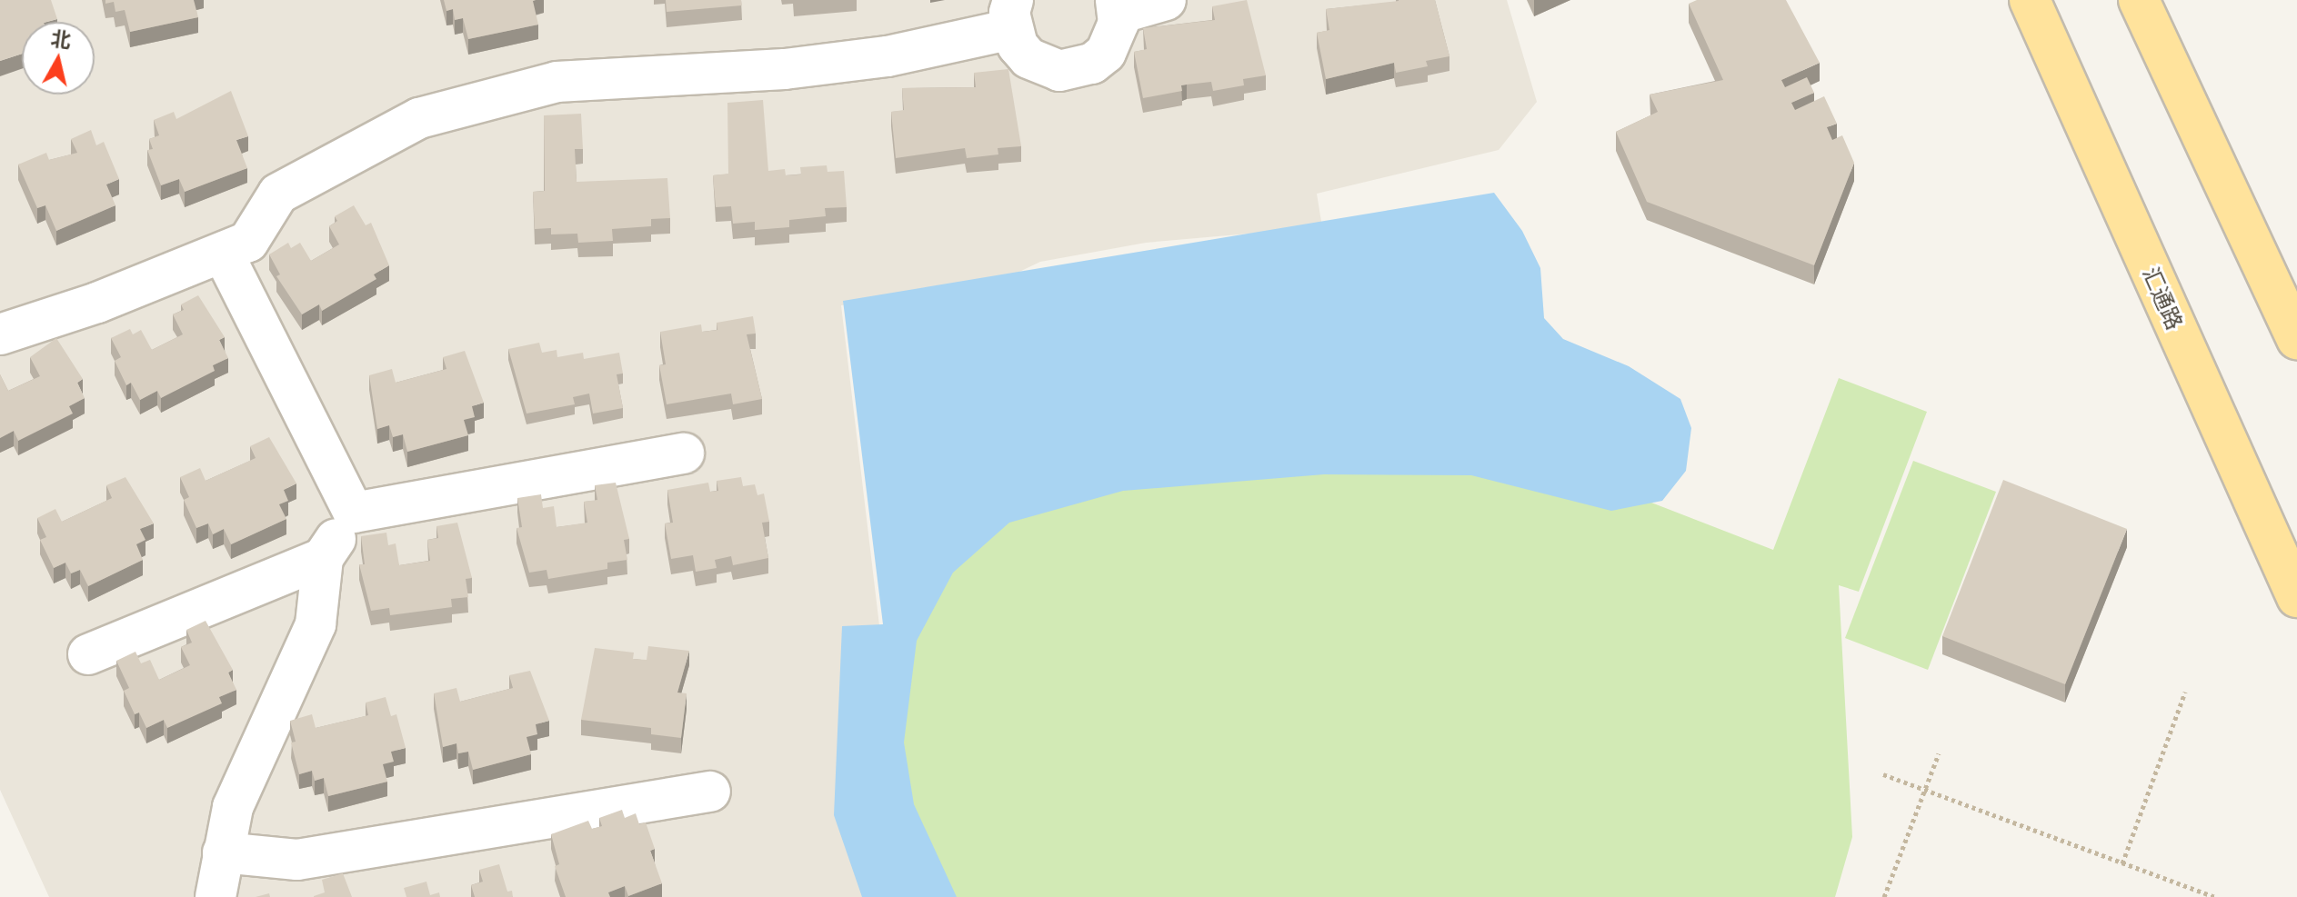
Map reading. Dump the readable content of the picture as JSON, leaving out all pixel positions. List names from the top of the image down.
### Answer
{
  "streets": {
    "main road": ["汇通路"]
  },
  "north": "top"
}
